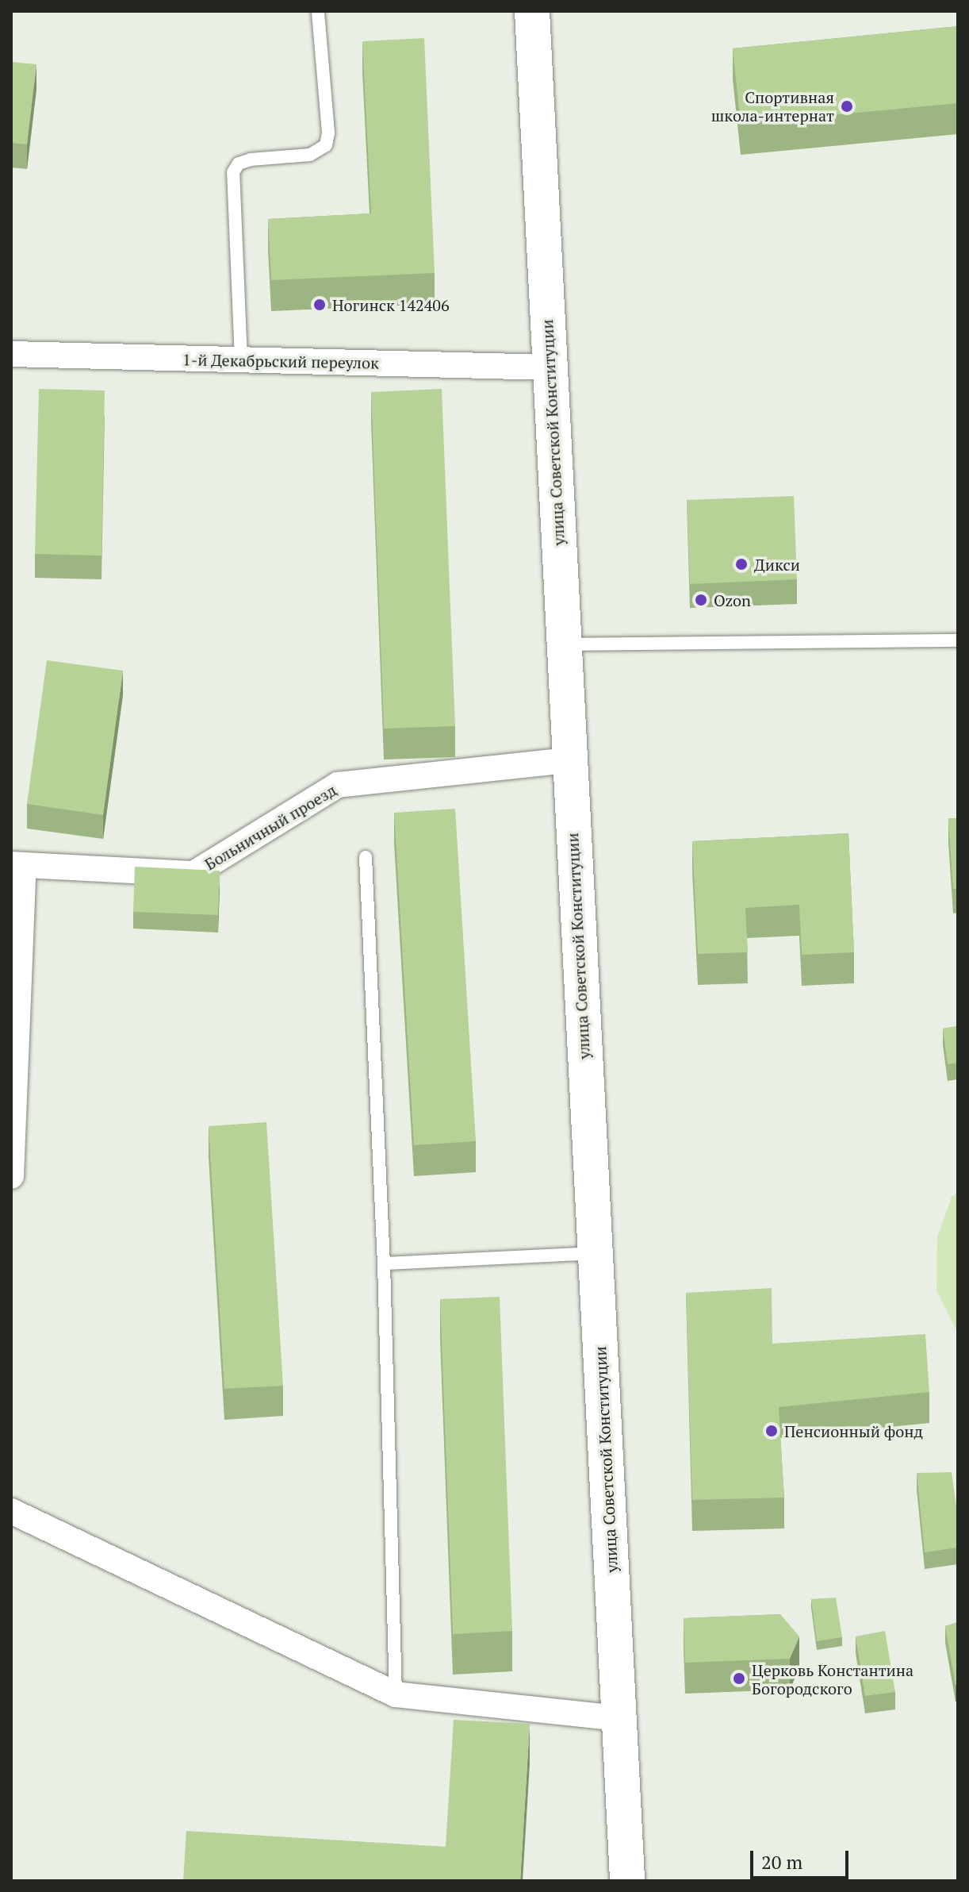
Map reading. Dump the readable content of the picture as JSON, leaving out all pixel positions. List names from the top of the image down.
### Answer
{
  "streets": {
    "street": ["1-й Декабрьский переулок", "улица Советской Конституции", "Больничный проезд"]
  },
  "crossings": [
    ["1-й Декабрьский переулок", "улица Советской Конституции"],
    ["улица Советской Конституции", "Больничный проезд"]
  ],
  "places": [
    "Спортивная школа-интернат",
    "Ногинск 142406",
    "Дикси",
    "Ozon",
    "Пенсионный фонд",
    "Церковь Константина Богородского"
  ],
  "scale_bar": "20 m"
}
